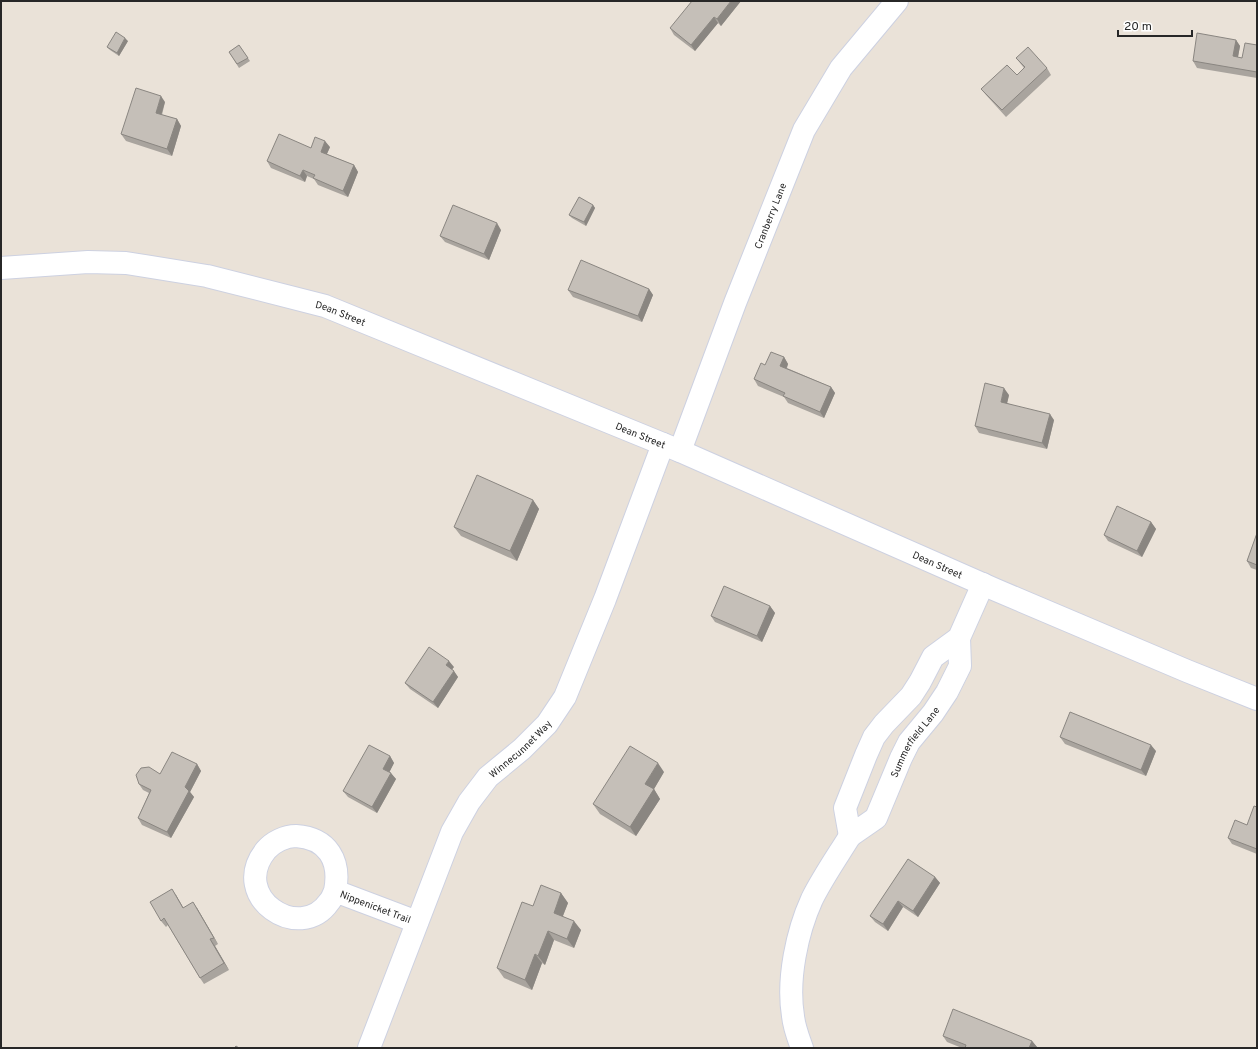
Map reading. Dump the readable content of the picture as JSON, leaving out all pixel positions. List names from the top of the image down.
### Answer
{
  "streets": {
    "street": [
      "Cranberry Lane",
      "Dean Street",
      "Summerfield Lane",
      "Winnecunnet Way",
      "Nippenicket Trail"
    ]
  },
  "crossings": [
    ["Cranberry Lane", "Dean Street"],
    ["Cranberry Lane", "Winnecunnet Way"],
    ["Dean Street", "Summerfield Lane"],
    ["Dean Street", "Winnecunnet Way"],
    ["Winnecunnet Way", "Nippenicket Trail"]
  ],
  "scale_bar": "20 m"
}
